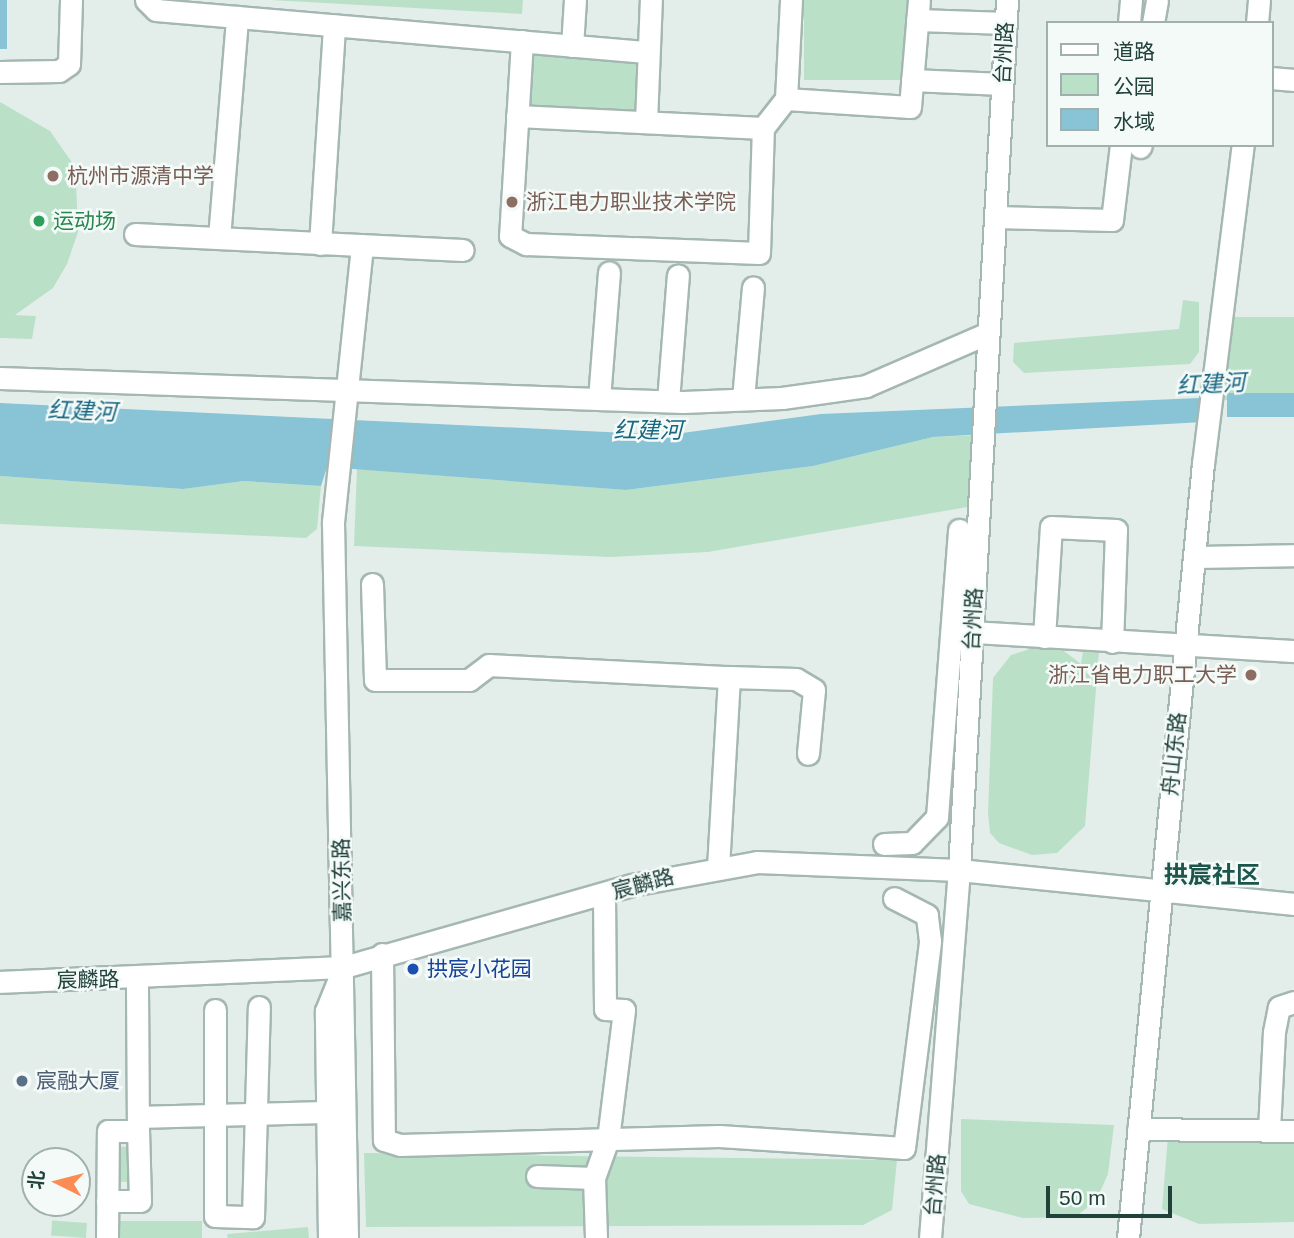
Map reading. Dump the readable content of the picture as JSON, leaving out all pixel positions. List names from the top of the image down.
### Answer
{
  "streets": {
    "street": [
      "台州路",
      "舟山东路",
      "嘉兴东路",
      "宸麟路"
    ]
  },
  "crossings": [
    ["台州路", "宸麟路"],
    ["舟山东路", "宸麟路"],
    ["嘉兴东路", "宸麟路"]
  ],
  "districts": ["拱宸社区"],
  "water": ["红建河"],
  "places": [
    "杭州市源清中学",
    "浙江电力职业技术学院",
    "运动场",
    "浙江省电力职工大学",
    "拱宸小花园",
    "宸融大厦"
  ],
  "legend": ["道路", "公园", "水域"],
  "scale_bar": "50 m",
  "north": "left"
}
